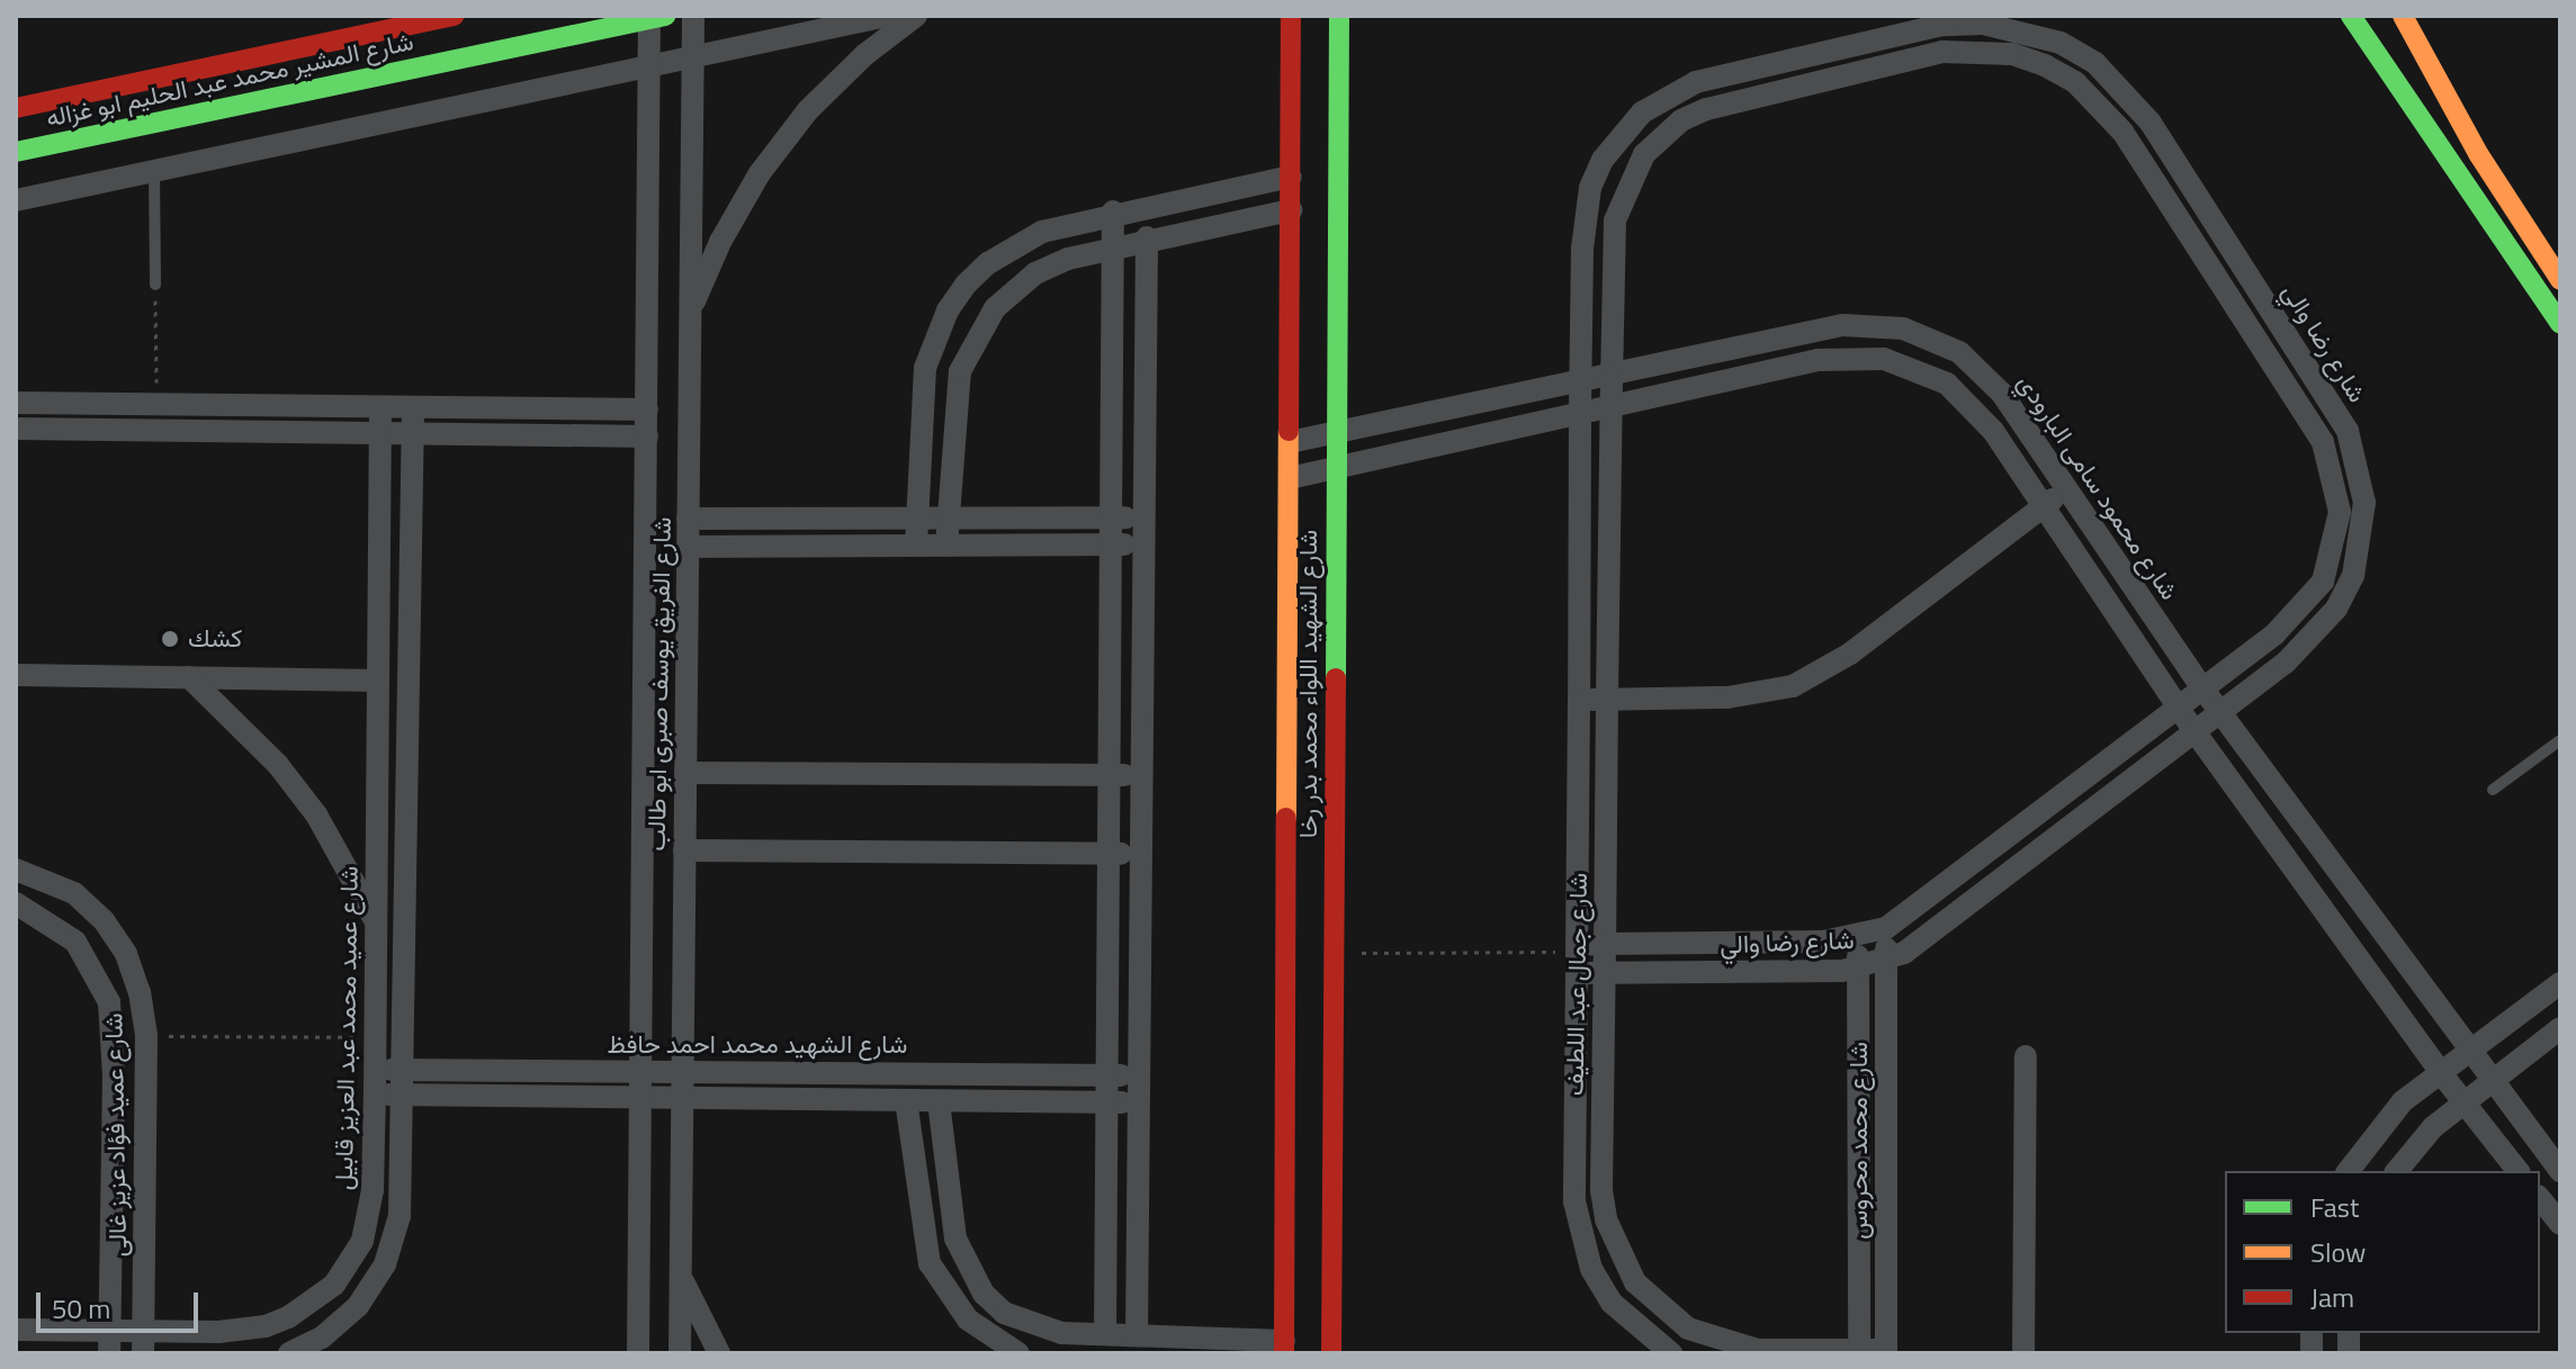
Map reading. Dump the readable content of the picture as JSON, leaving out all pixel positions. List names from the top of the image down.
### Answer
{
  "streets": {
    "street": [
      "شارع المشير محمد عبد الحليم ابو غزاله",
      "شارع رضا والي",
      "شارع محمود سامى البارودي",
      "شارع الفريق يوسف صبرى ابو طالب",
      "شارع الشهيد اللواء محمد بدر رخا",
      "شارع جمال عبد اللطيف",
      "شارع عميد محمد عبد العزيز قابيل",
      "شارع الشهيد محمد احمد حافظ",
      "شارع عميد فؤاد عزيز غالى",
      "شارع محمد محروس"
    ]
  },
  "crossings": [
    ["شارع المشير محمد عبد الحليم ابو غزاله", "شارع الفريق يوسف صبرى ابو طالب"],
    ["شارع رضا والي", "شارع محمود سامى البارودي"],
    ["شارع رضا والي", "شارع جمال عبد اللطيف"],
    ["شارع رضا والي", "شارع محمد محروس"],
    ["شارع محمود سامى البارودي", "شارع الشهيد اللواء محمد بدر رخا"],
    ["شارع الفريق يوسف صبرى ابو طالب", "شارع الشهيد محمد احمد حافظ"],
    ["شارع جمال عبد اللطيف", "شارع محمد محروس"],
    ["شارع عميد محمد عبد العزيز قابيل", "شارع الشهيد محمد احمد حافظ"],
    ["شارع عميد محمد عبد العزيز قابيل", "شارع عميد فؤاد عزيز غالى"]
  ],
  "places": ["كشك"],
  "legend": ["Fast", "Slow", "Jam"],
  "scale_bar": "50 m"
}
